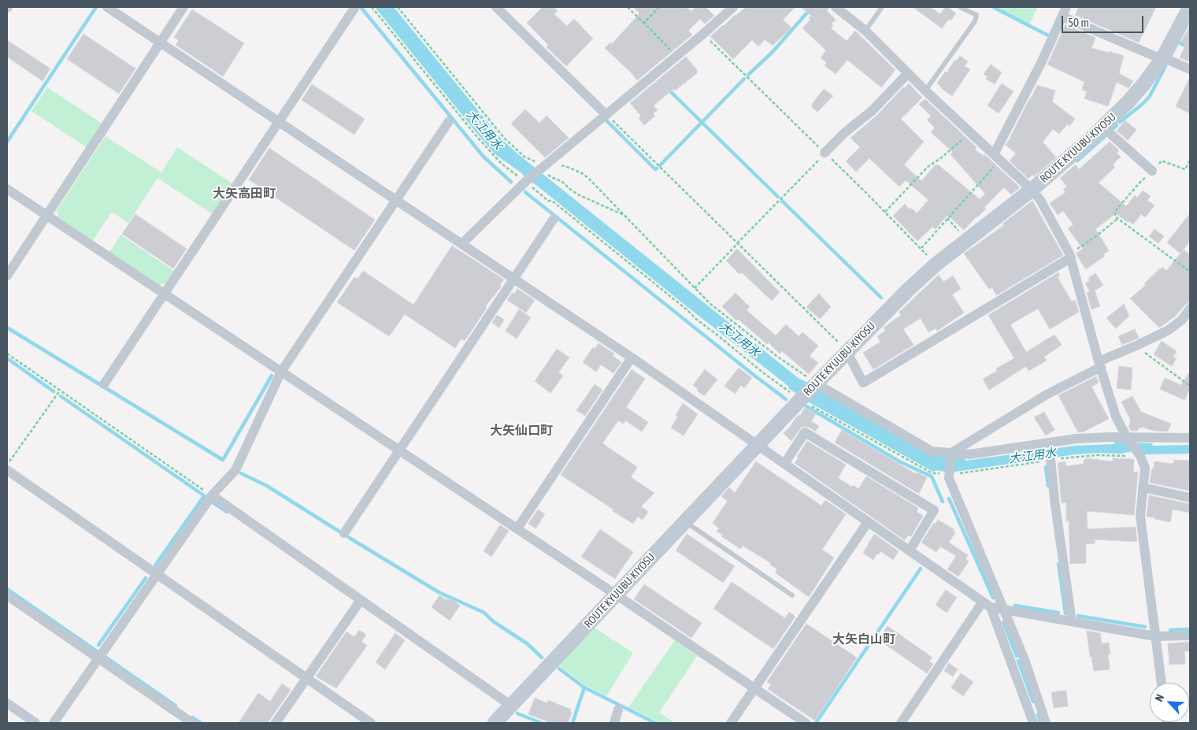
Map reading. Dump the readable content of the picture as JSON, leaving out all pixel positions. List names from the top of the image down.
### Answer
{
  "streets": {
    "main road": ["ROUTE KYUUBU-KIYOSU"]
  },
  "districts": ["大矢高田町", "大矢仙口町", "大矢白山町"],
  "water": ["大江用水"],
  "scale_bar": "50 m",
  "north": "top left"
}
